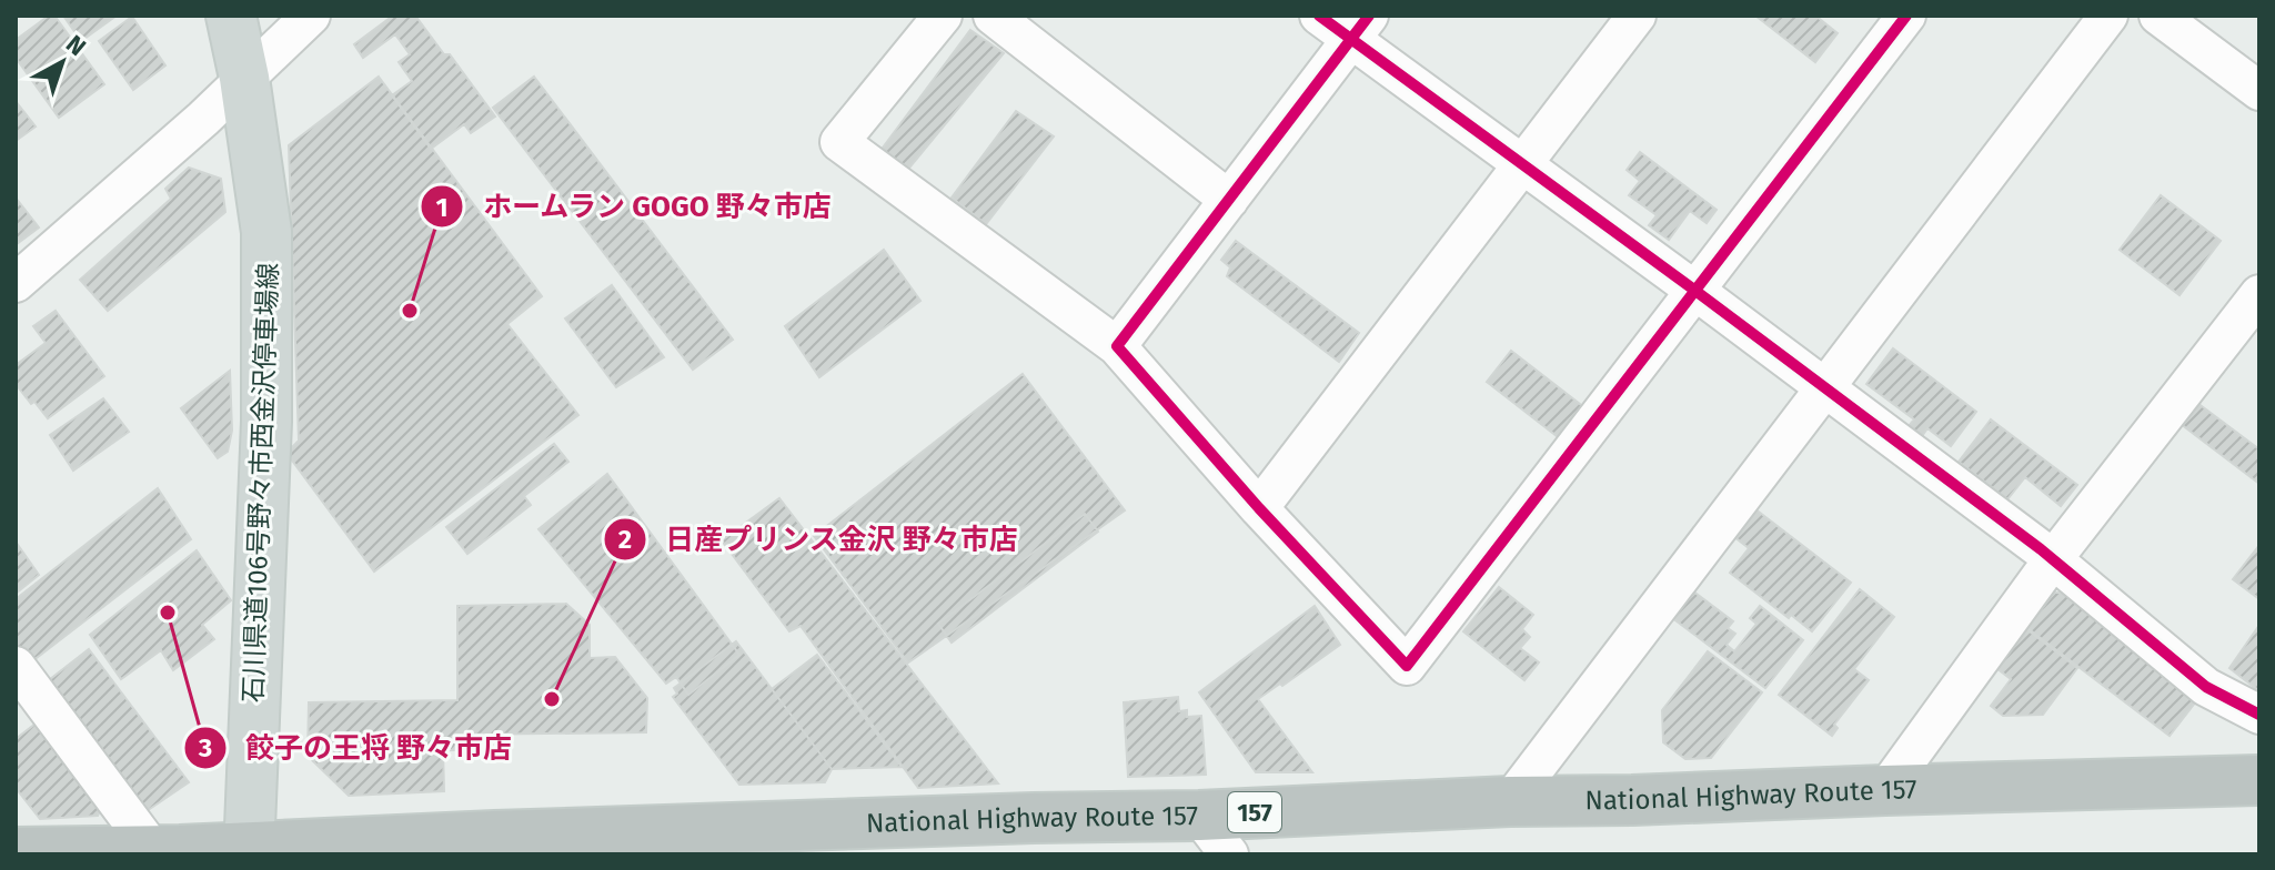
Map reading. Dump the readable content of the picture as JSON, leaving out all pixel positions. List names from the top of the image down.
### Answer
{
  "streets": {
    "highway": ["National Highway Route 157", "157"],
    "main road": ["石川県道106号野々市西金沢停車場線"]
  },
  "crossings": [
    ["石川県道106号野々市西金沢停車場線", "National Highway Route 157"]
  ],
  "places": ["ホームラン GOGO 野々市店", "餃子の王将 野々市店", "日産プリンス金沢 野々市店"],
  "north": "top right"
}
